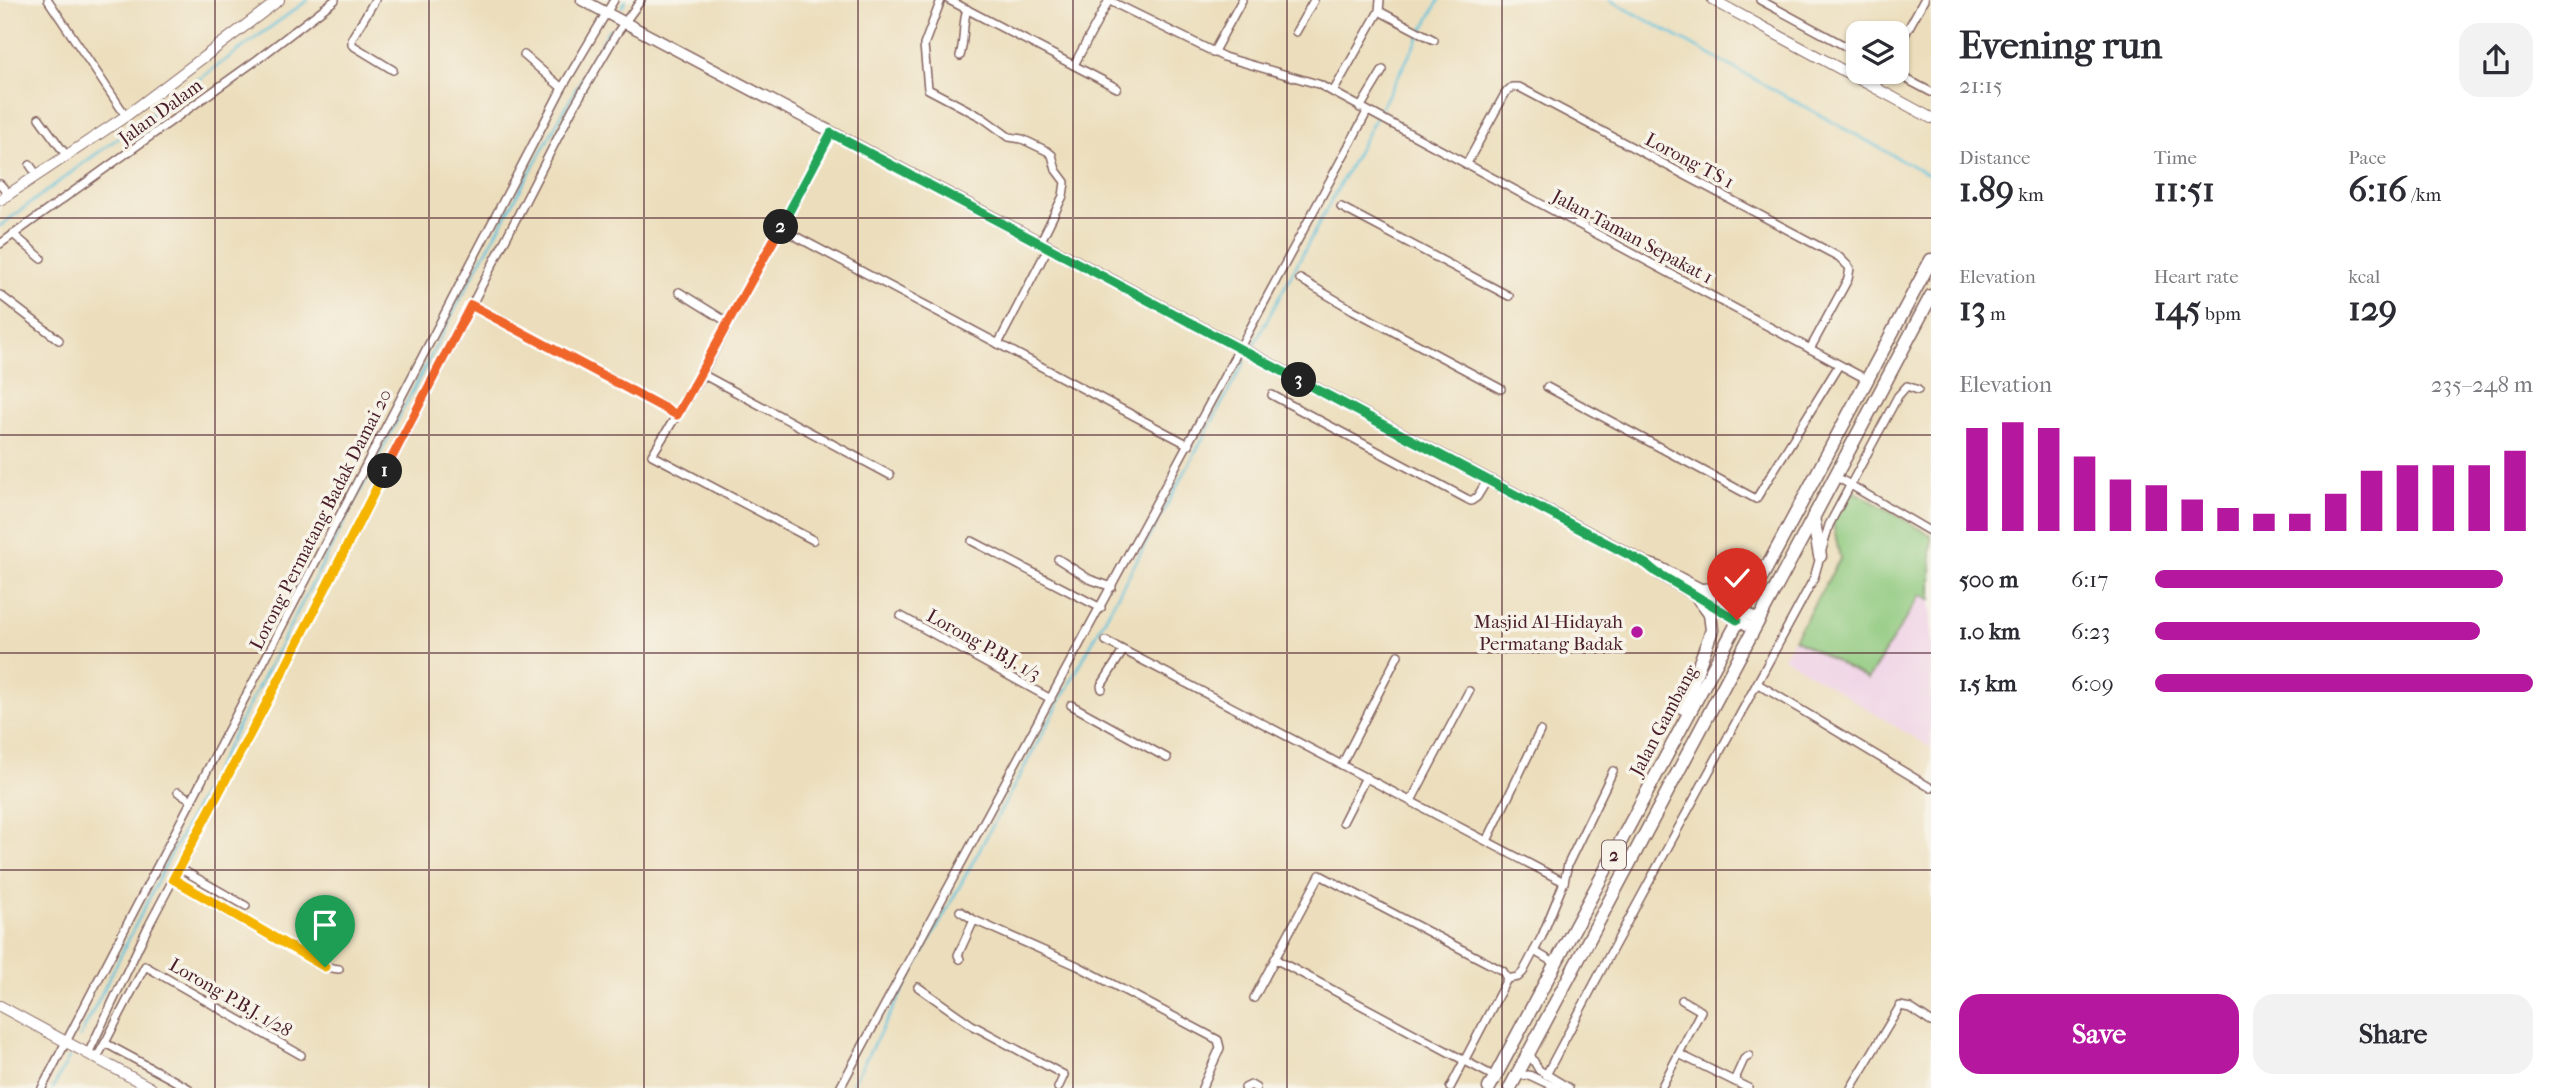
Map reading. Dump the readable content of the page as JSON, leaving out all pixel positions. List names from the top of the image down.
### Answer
{
  "streets": {
    "highway": ["Jalan Gambang", "2"],
    "street": [
      "Jalan Dalam",
      "Lorong TS 1",
      "Jalan Taman Sepakat 1",
      "Lorong Permatang Badak Damai 20",
      "Lorong P.B.J. 1/3",
      "Lorong P.B.J. 1/28"
    ]
  },
  "crossings": [
    ["Lorong TS 1", "Jalan Taman Sepakat 1"],
    ["Jalan Taman Sepakat 1", "Jalan Gambang"]
  ],
  "places": ["Masjid Al-Hidayah Permatang Badak"],
  "page": {
    "heading": ["Evening run", "21:15"],
    "stats": [
      ["Distance", "1.89 km"],
      ["Time", "11:51"],
      ["Pace", "6:16 /km"],
      ["Elevation", "13 m"],
      ["Heart rate", "145 bpm"],
      ["kcal", "129"]
    ],
    "pins": ["2", "3", "1"],
    "chart": ["Elevation", "235–248 m"],
    "list": [
      {
        "name": "500 m",
        "note": "6:17"
      },
      {
        "name": "1.0 km",
        "note": "6:23"
      },
      {
        "name": "1.5 km",
        "note": "6:09"
      }
    ],
    "buttons": ["Save", "Share"]
  }
}
